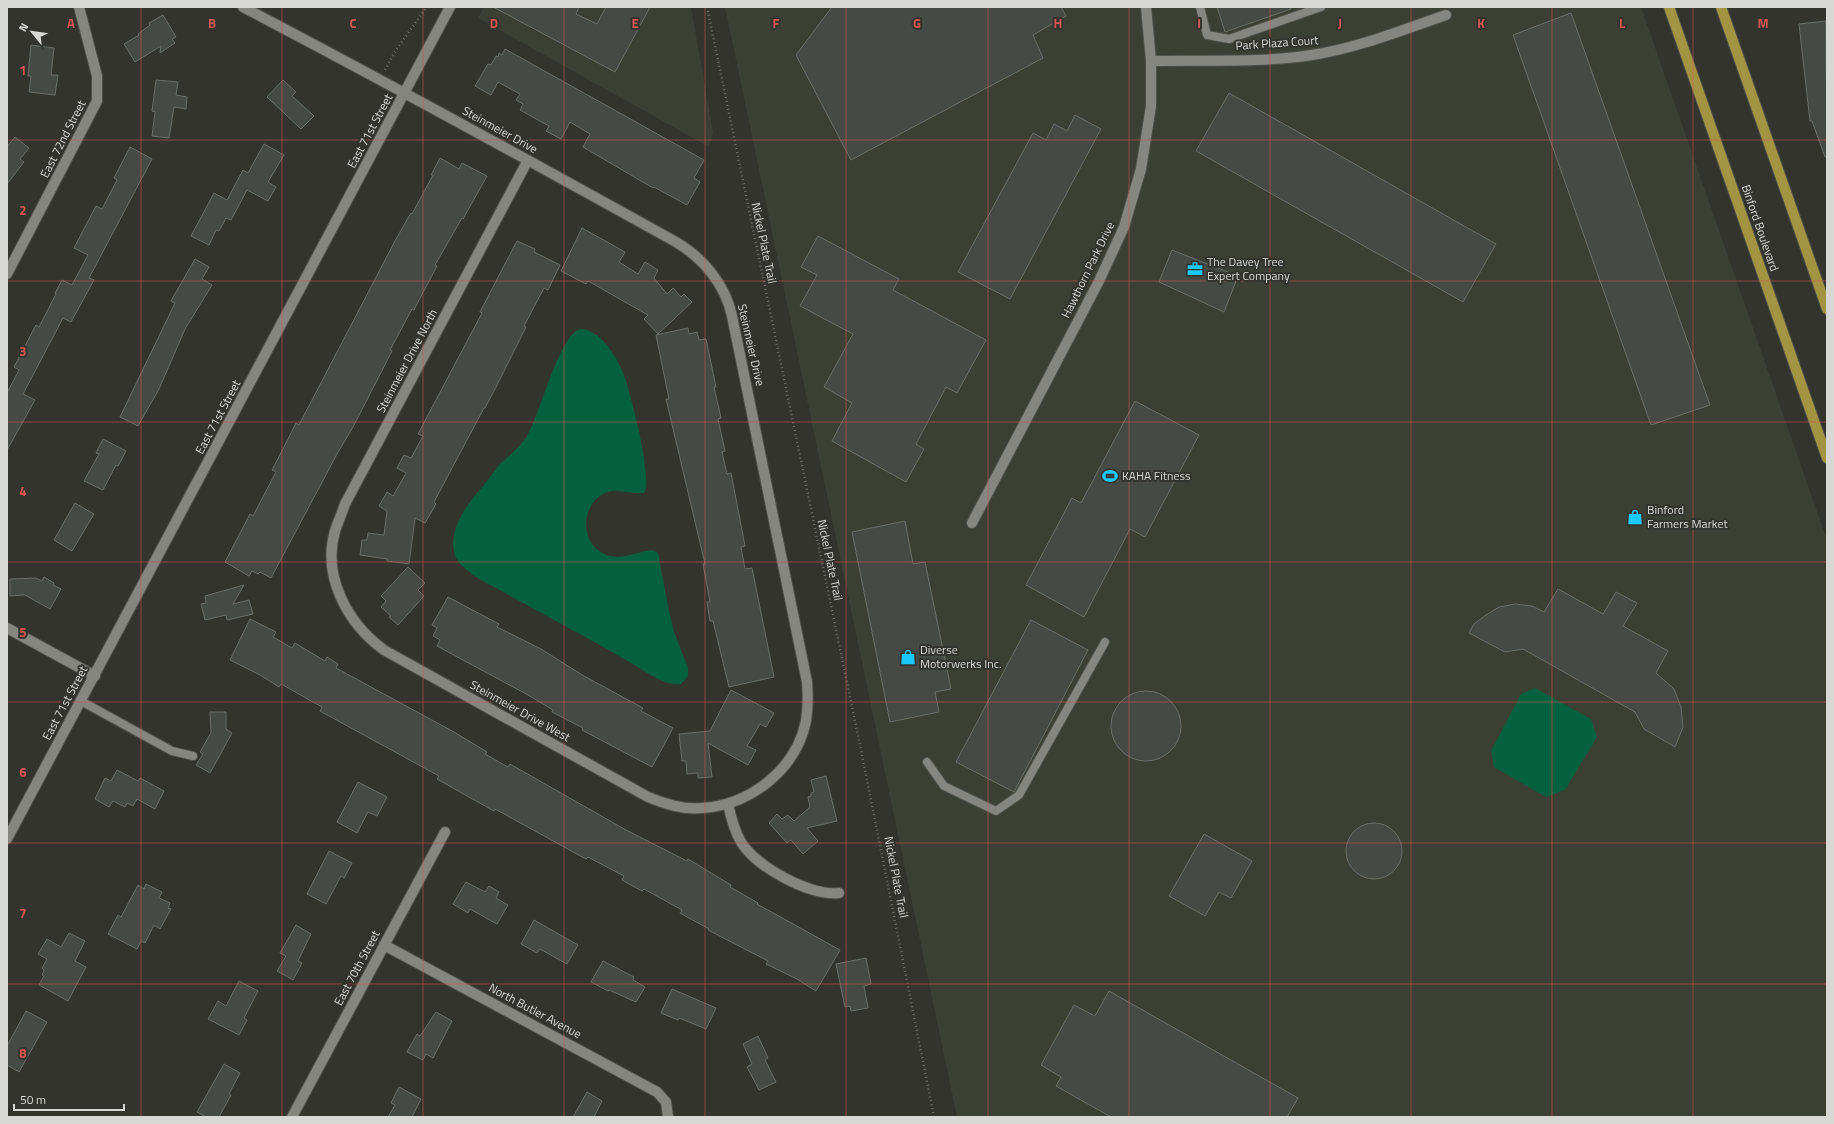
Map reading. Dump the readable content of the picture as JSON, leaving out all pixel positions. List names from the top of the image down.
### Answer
{
  "streets": {
    "main road": ["Binford Boulevard"],
    "street": [
      "Park Plaza Court",
      "Steinmeier Drive",
      "East 71st Street",
      "East 72nd Street",
      "Hawthorn Park Drive",
      "Steinmeier Drive North",
      "Steinmeier Drive West",
      "East 70th Street",
      "North Butler Avenue"
    ],
    "path": ["Nickel Plate Trail"]
  },
  "crossings": [
    ["Park Plaza Court", "Hawthorn Park Drive"],
    ["Steinmeier Drive", "East 71st Street"],
    ["Steinmeier Drive", "Steinmeier Drive North"],
    ["Steinmeier Drive", "Steinmeier Drive West"],
    ["Steinmeier Drive North", "Steinmeier Drive West"],
    ["East 70th Street", "North Butler Avenue"]
  ],
  "places": {
    "office": ["The Davey Tree Expert Company"],
    "sports": ["KAHA Fitness"],
    "shop": ["Binford Farmers Market", "Diverse Motorwerks Inc."]
  },
  "scale_bar": "50 m",
  "north": "top left",
  "grid": {
    "columns": [
      "A",
      "B",
      "C",
      "D",
      "E",
      "F",
      "G",
      "H",
      "I",
      "J",
      "K",
      "L",
      "M"
    ],
    "rows": [
      "1",
      "2",
      "3",
      "4",
      "5",
      "6",
      "7",
      "8"
    ]
  }
}
